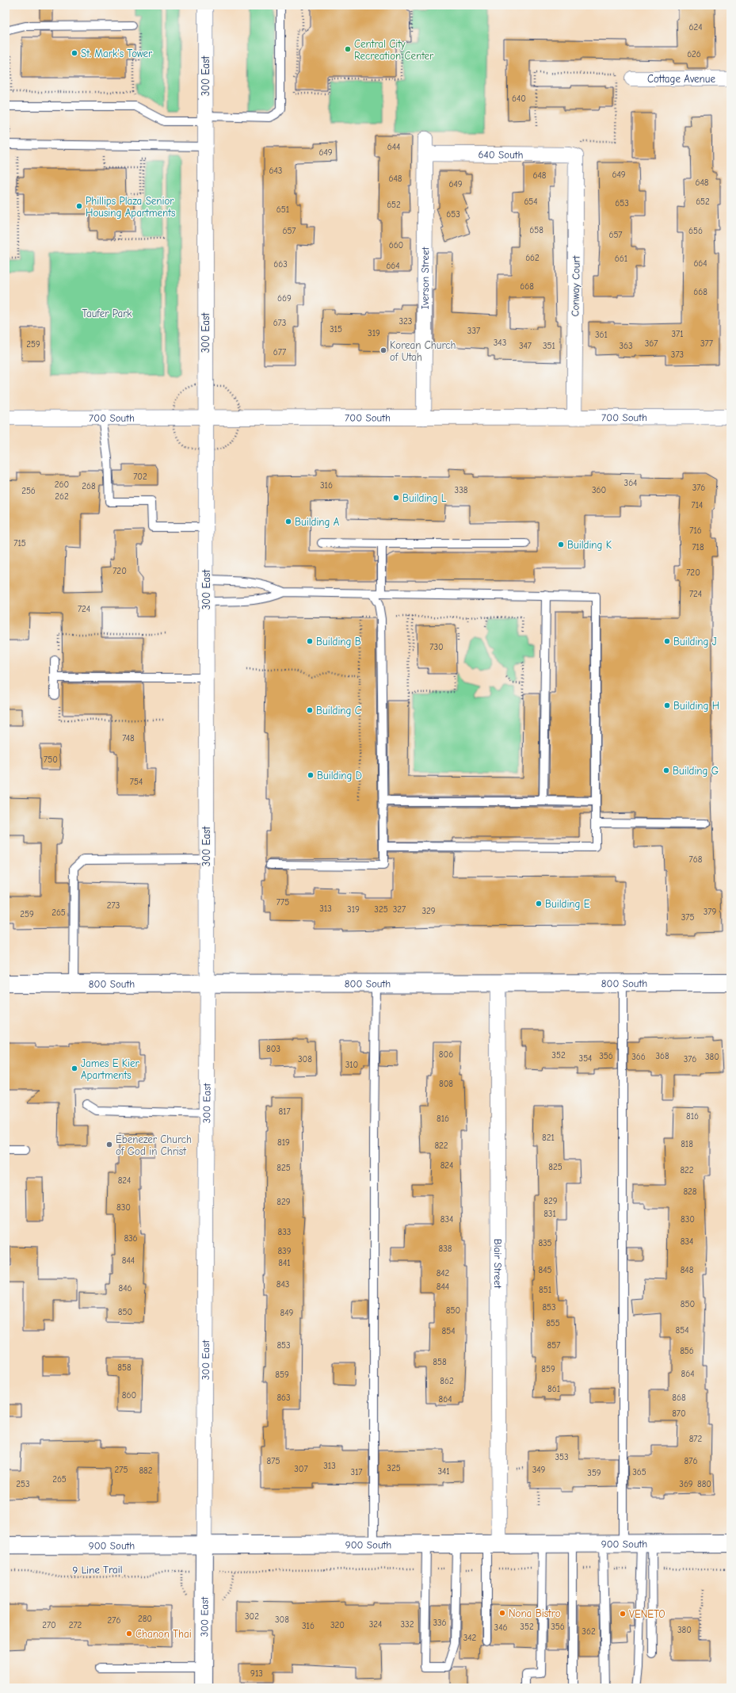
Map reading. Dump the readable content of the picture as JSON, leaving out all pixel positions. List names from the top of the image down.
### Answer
{
  "streets": {
    "street": [
      "300 East",
      "Cottage Avenue",
      "640 South",
      "Iverson Street",
      "Conway Court",
      "700 South",
      "800 South",
      "Blair Street",
      "900 South"
    ],
    "path": ["9 Line Trail"]
  },
  "crossings": [
    ["300 East", "700 South"],
    ["300 East", "800 South"],
    ["300 East", "900 South"],
    ["640 South", "Iverson Street"],
    ["640 South", "Conway Court"],
    ["Iverson Street", "700 South"],
    ["Conway Court", "700 South"],
    ["800 South", "Blair Street"],
    ["Blair Street", "900 South"]
  ],
  "parks": ["Taufer Park"],
  "places": [
    "Central City Recreation Center",
    "St. Mark's Tower",
    "Phillips Plaza Senior Housing Apartments",
    "Korean Church of Utah",
    "Building L",
    "Building A",
    "Building K",
    "Building B",
    "Building J",
    "Building H",
    "Building C",
    "Building G",
    "Building D",
    "Building E",
    "James E Kier Apartments",
    "Ebenezer Church of God in Christ",
    "Nona Bistro",
    "VENETO",
    "Chanon Thai"
  ],
  "house_numbers": [
    "624",
    "626",
    "640",
    "644",
    "649",
    "643",
    "649",
    "648",
    "648",
    "648",
    "649",
    "654",
    "652",
    "653",
    "652",
    "651",
    "653",
    "658",
    "657",
    "656",
    "657",
    "660",
    "662",
    "661",
    "664",
    "663",
    "664",
    "668",
    "668",
    "669",
    "323",
    "673",
    "315",
    "337",
    "319",
    "371",
    "361",
    "343",
    "367",
    "377",
    "259",
    "347",
    "351",
    "363",
    "677",
    "373",
    "702",
    "364",
    "260",
    "316",
    "268",
    "376",
    "338",
    "360",
    "256",
    "262",
    "714",
    "716",
    "715",
    "718",
    "720",
    "720",
    "724",
    "724",
    "730",
    "748",
    "750",
    "754",
    "768",
    "775",
    "273",
    "313",
    "319",
    "325",
    "327",
    "329",
    "379",
    "265",
    "259",
    "375",
    "803",
    "806",
    "352",
    "356",
    "368",
    "366",
    "380",
    "354",
    "308",
    "376",
    "310",
    "808",
    "817",
    "816",
    "816",
    "821",
    "819",
    "818",
    "822",
    "824",
    "825",
    "825",
    "822",
    "824",
    "828",
    "829",
    "829",
    "830",
    "831",
    "834",
    "830",
    "833",
    "836",
    "834",
    "835",
    "838",
    "839",
    "844",
    "841",
    "845",
    "848",
    "842",
    "843",
    "844",
    "846",
    "851",
    "850",
    "853",
    "850",
    "850",
    "849",
    "855",
    "854",
    "854",
    "853",
    "857",
    "856",
    "858",
    "858",
    "859",
    "864",
    "859",
    "862",
    "861",
    "860",
    "863",
    "868",
    "864",
    "870",
    "872",
    "353",
    "875",
    "876",
    "313",
    "325",
    "307",
    "275",
    "349",
    "882",
    "341",
    "317",
    "365",
    "359",
    "265",
    "253",
    "369",
    "880",
    "302",
    "280",
    "308",
    "276",
    "336",
    "324",
    "332",
    "270",
    "272",
    "320",
    "316",
    "352",
    "356",
    "346",
    "380",
    "362",
    "342",
    "913"
  ]
}
